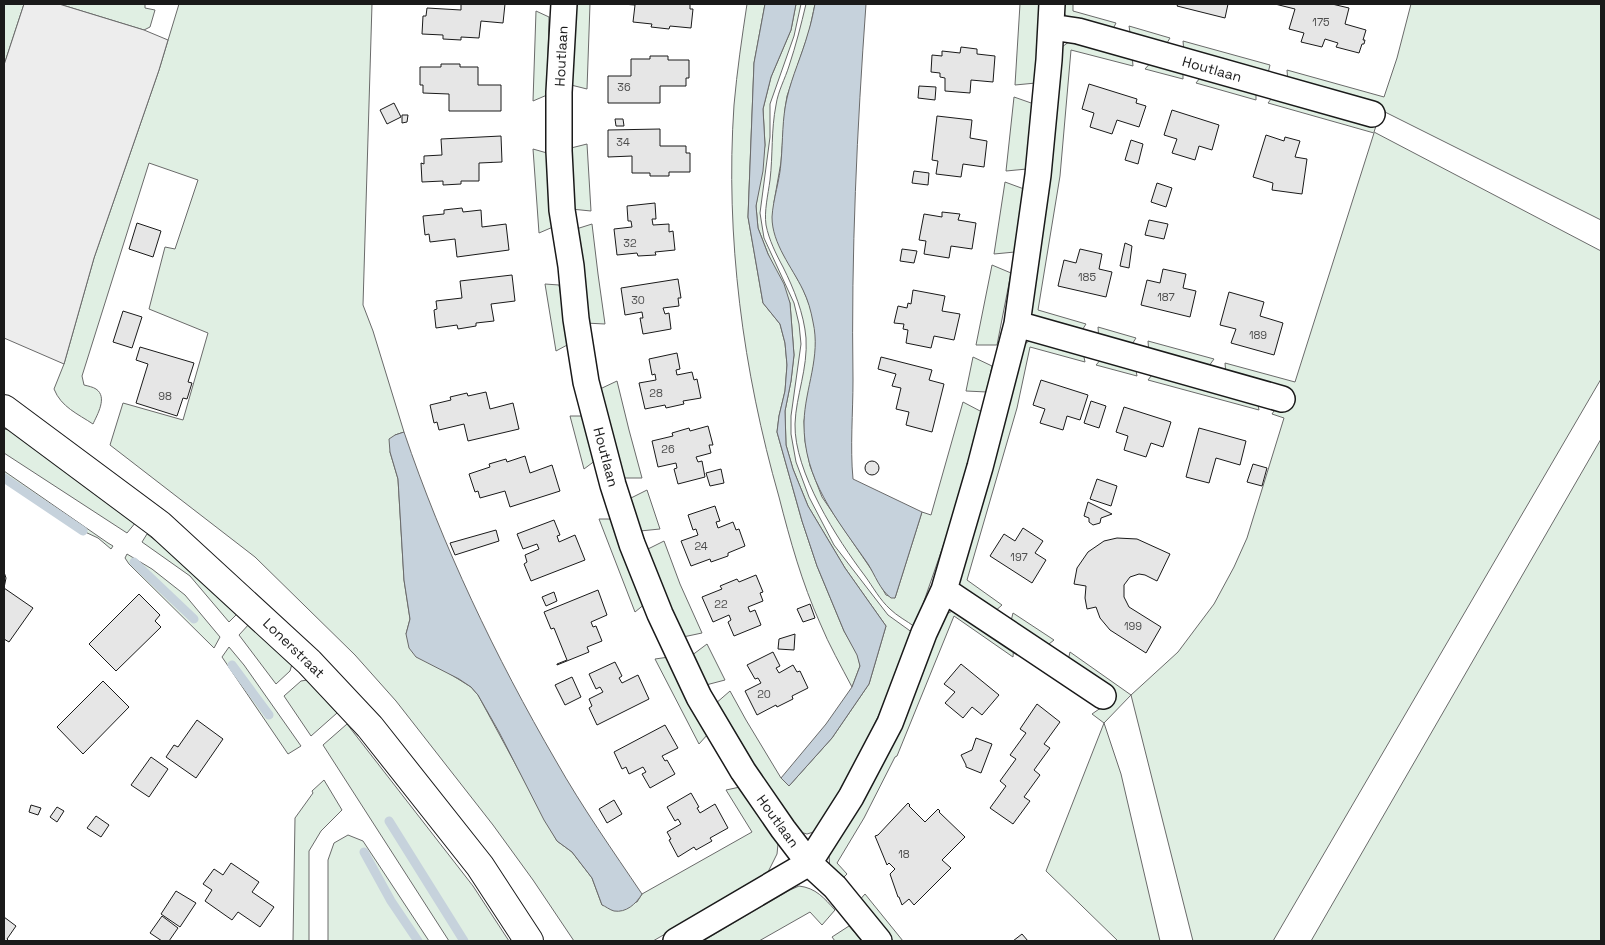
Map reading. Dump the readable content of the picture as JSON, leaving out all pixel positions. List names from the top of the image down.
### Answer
{
  "streets": {
    "street": ["Houtlaan", "Lonerstraat"]
  },
  "house_numbers": [
    "175",
    "36",
    "34",
    "32",
    "185",
    "187",
    "30",
    "189",
    "28",
    "98",
    "26",
    "24",
    "197",
    "22",
    "199",
    "20",
    "18"
  ]
}
